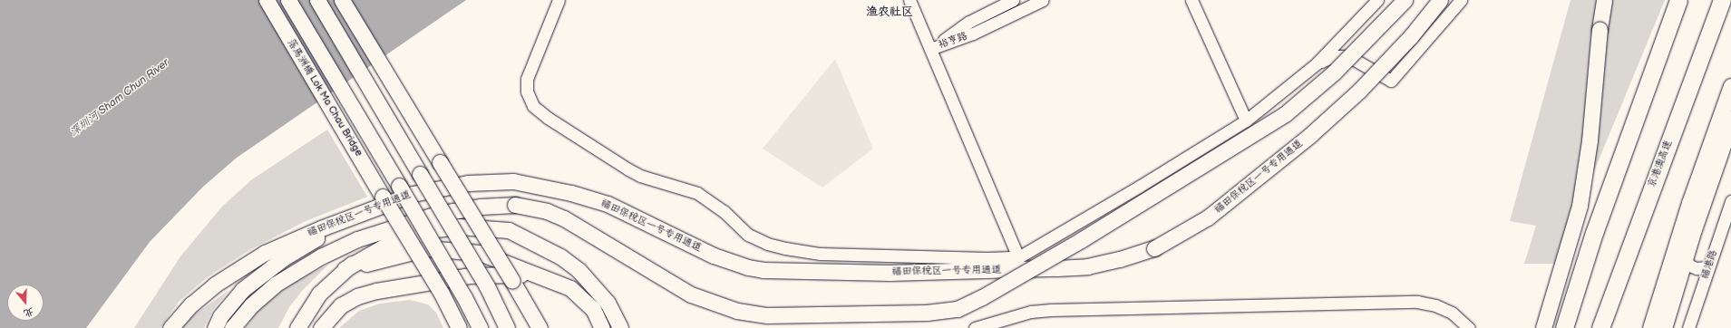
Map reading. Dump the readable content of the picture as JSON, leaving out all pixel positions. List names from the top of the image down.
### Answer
{
  "streets": {
    "highway": ["京港澳高速"],
    "main road": ["落馬洲橋 Lok Ma Chau Bridge", "福田保税区一号专用通道"],
    "street": ["裕亨路", "福港路"]
  },
  "districts": ["渔农社区"],
  "water": ["深圳河 Sham Chun River"],
  "north": "bottom"
}
